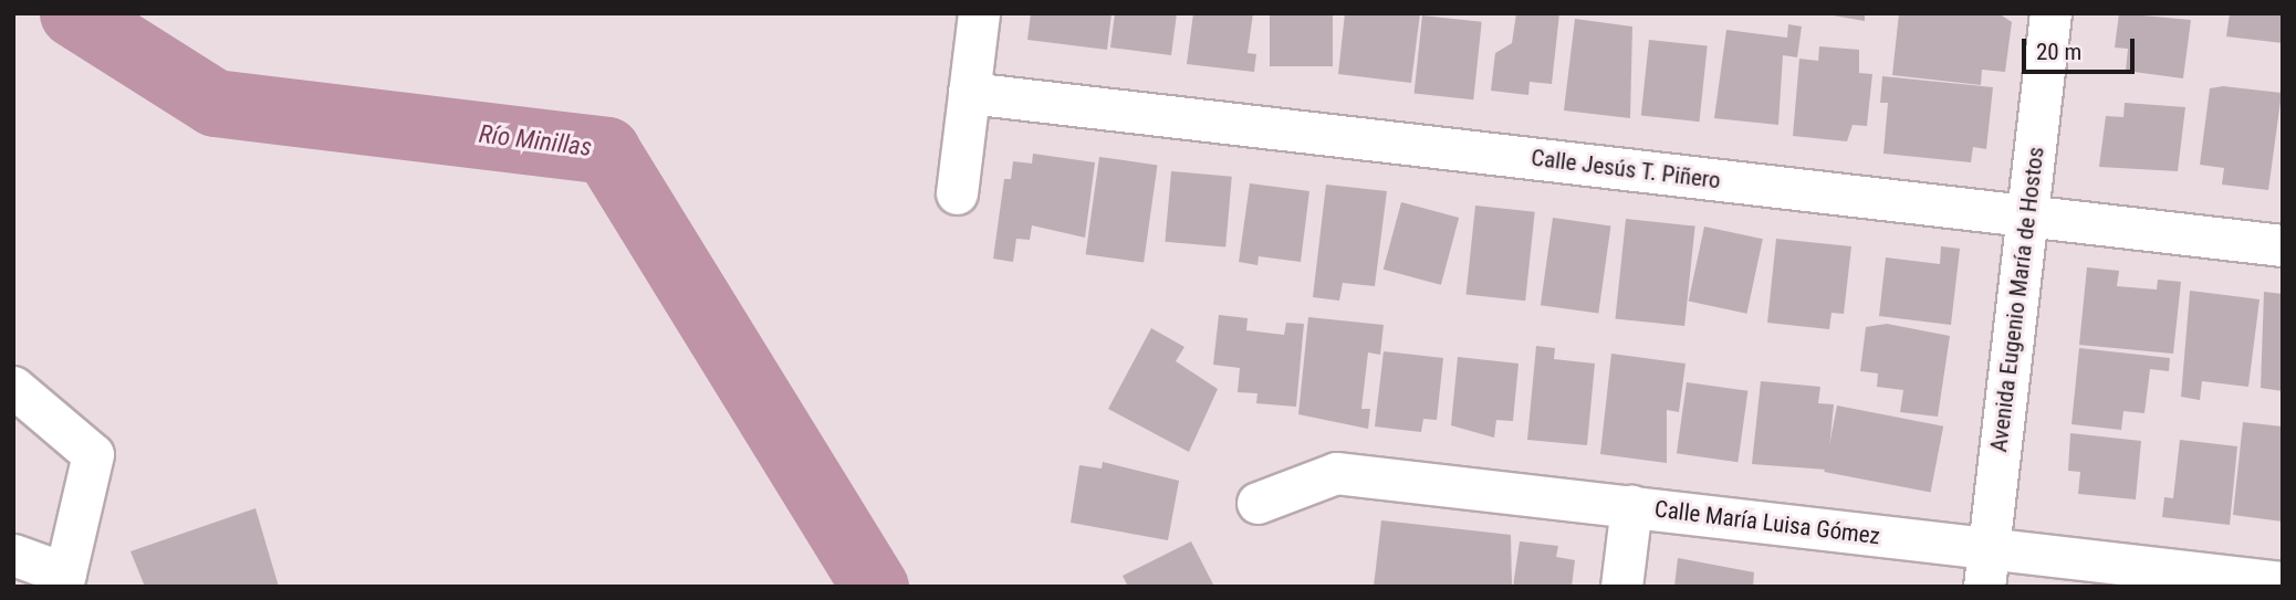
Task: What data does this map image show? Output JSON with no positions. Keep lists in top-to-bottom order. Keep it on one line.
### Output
{"streets":{"street":["Calle Jesús T. Piñero","Avenida Eugenio María de Hostos","Calle María Luisa Gómez"]},"crossings":[["Calle Jesús T. Piñero","Avenida Eugenio María de Hostos"],["Avenida Eugenio María de Hostos","Calle María Luisa Gómez"]],"water":["Río Minillas"],"scale_bar":"20 m"}
